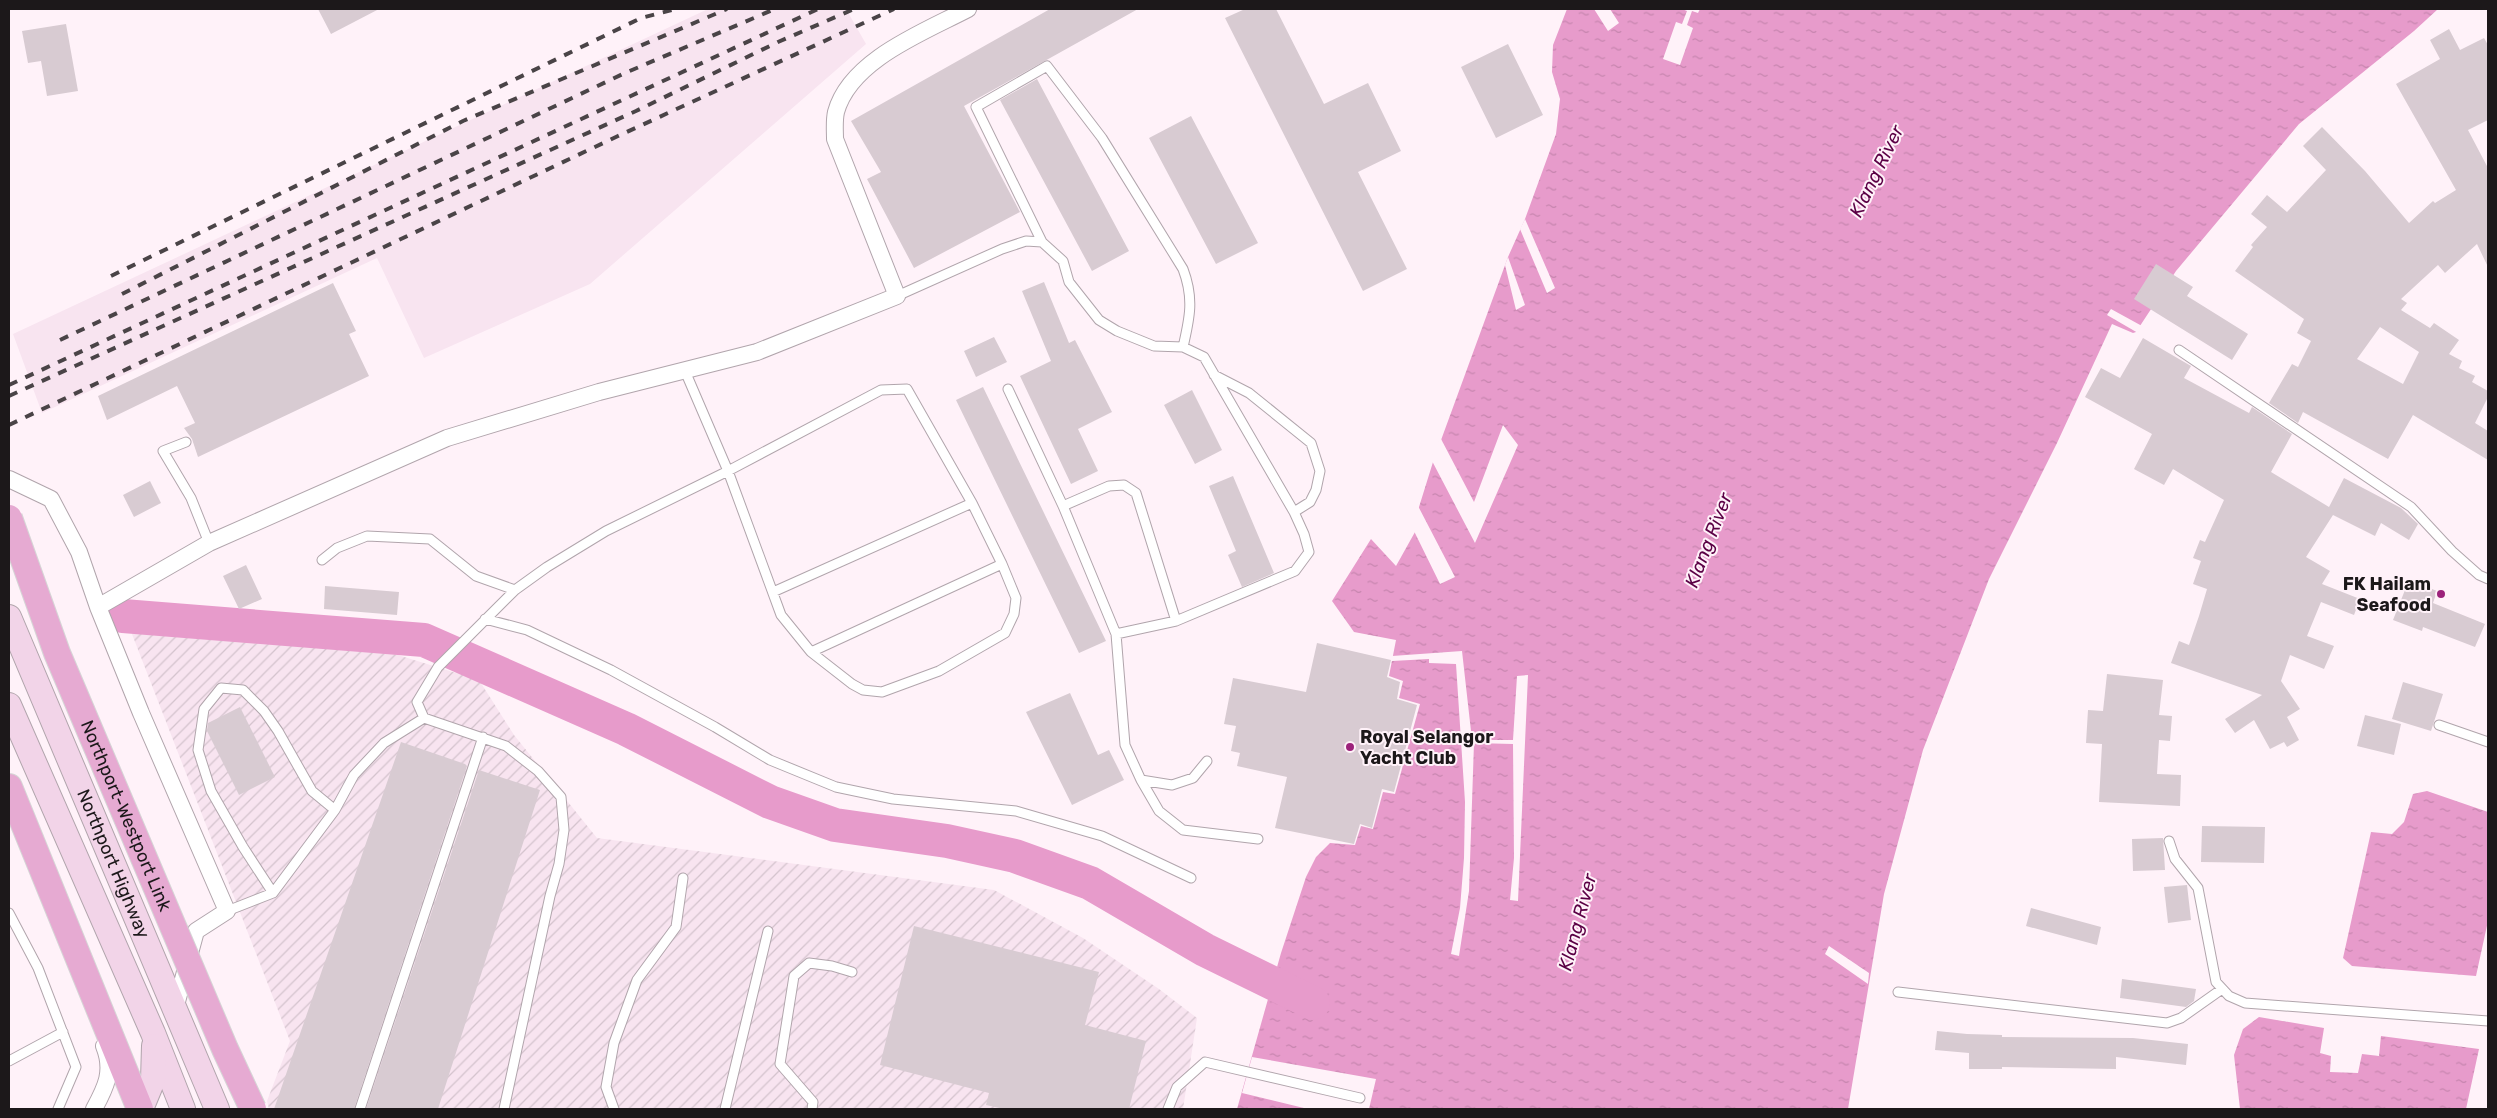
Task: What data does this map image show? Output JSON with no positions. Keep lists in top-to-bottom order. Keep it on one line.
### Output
{"streets":{"main road":["Northport-Westport Link","Northport Highway"]},"water":["Klang River"],"places":["FK Hailam Seafood","Royal Selangor Yacht Club"]}
